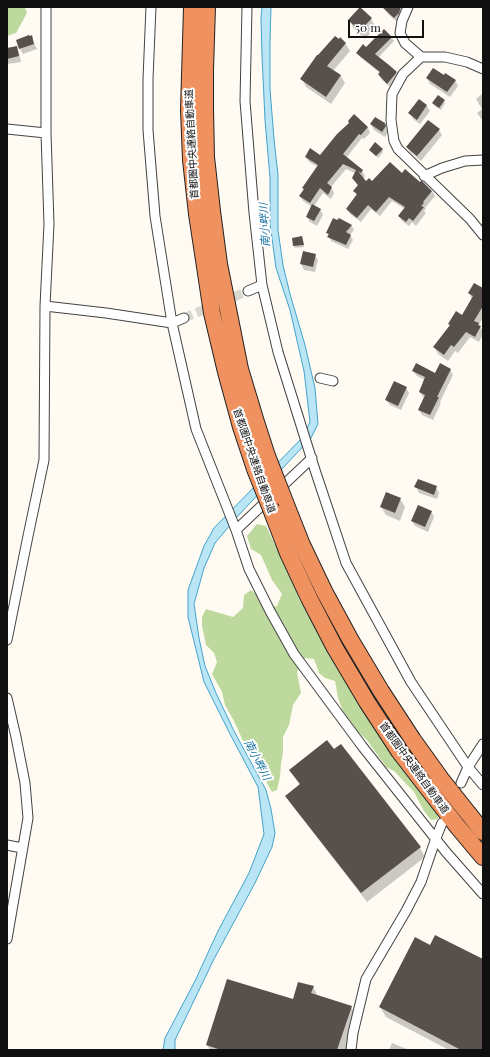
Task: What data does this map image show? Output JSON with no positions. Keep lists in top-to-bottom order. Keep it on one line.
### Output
{"streets":{"highway":["首都圏中央連絡自動車道"]},"water":["南小畔川"],"scale_bar":"50 m"}
